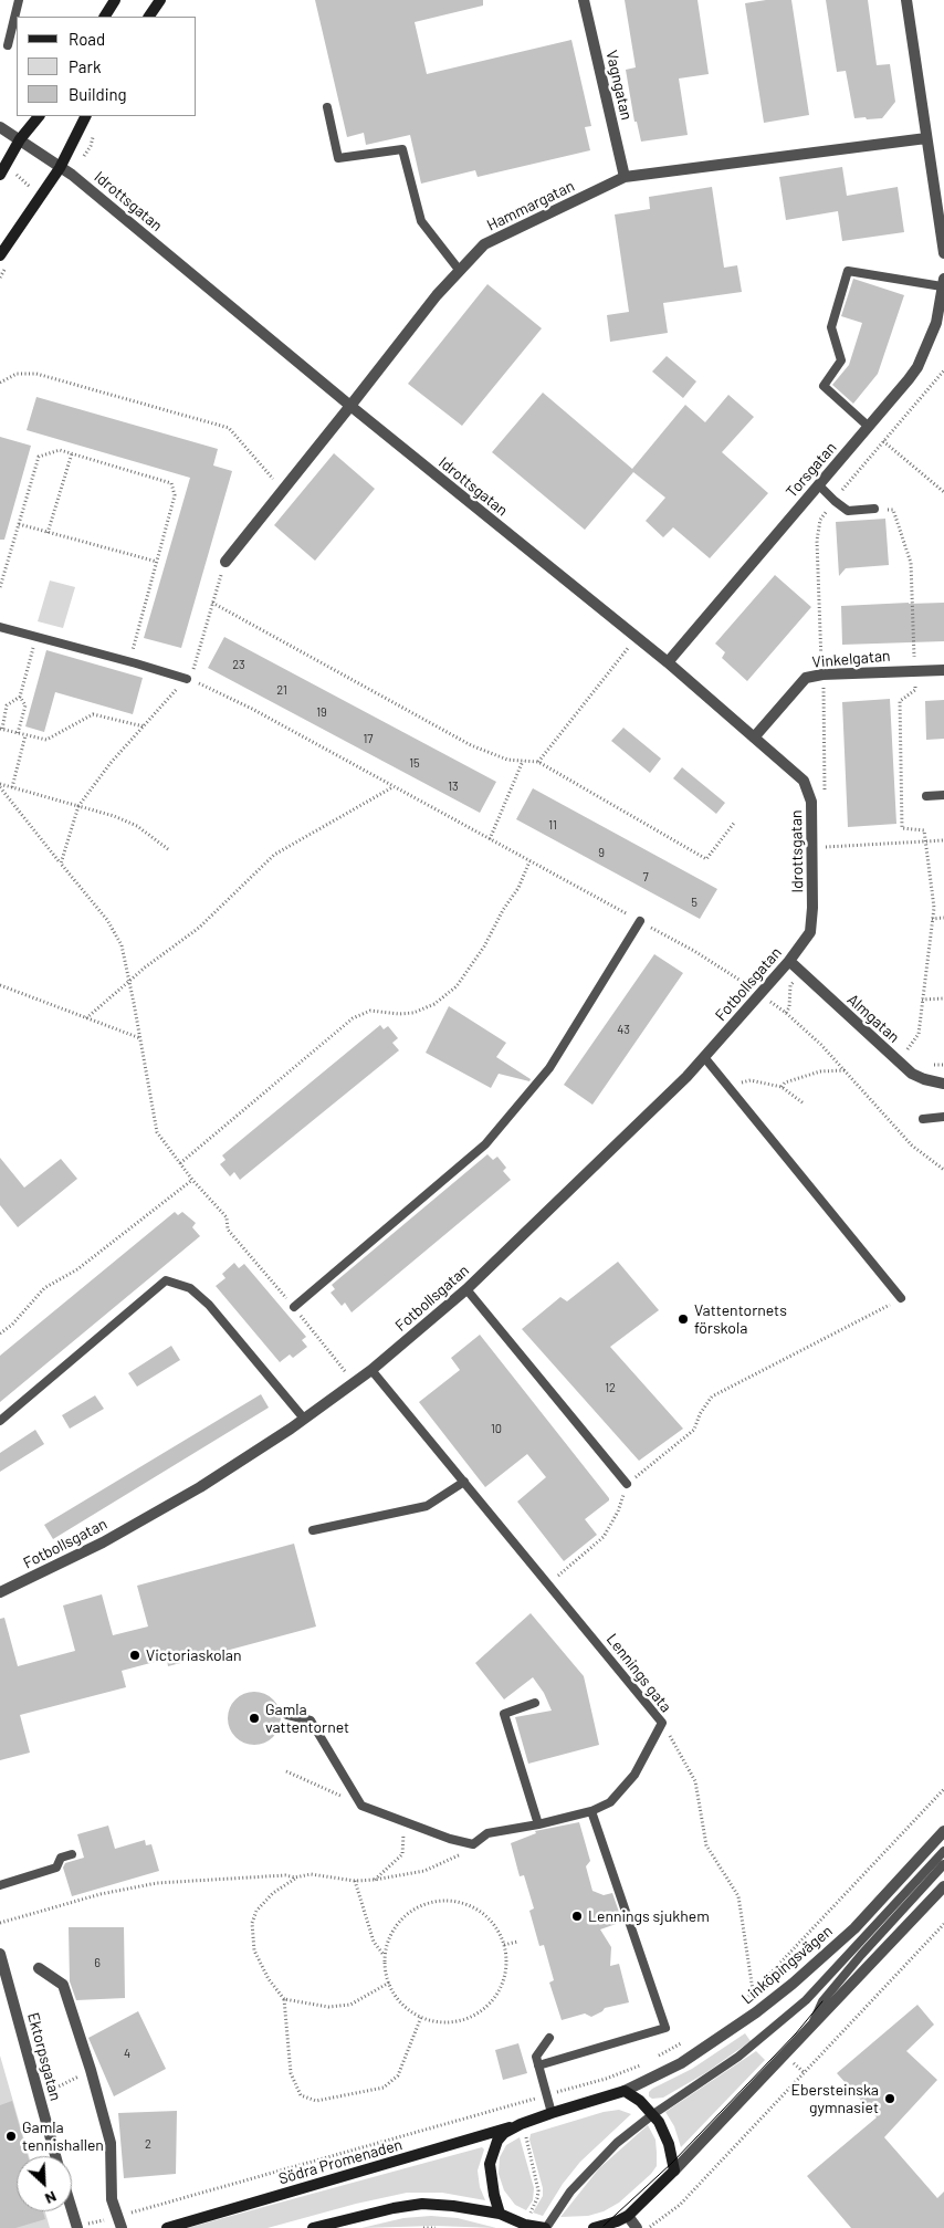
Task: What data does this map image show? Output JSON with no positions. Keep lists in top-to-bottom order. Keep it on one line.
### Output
{"streets":{"main road":["Södra Promenaden"],"street":["Vagngatan","Idrottsgatan","Hammargatan","Torsgatan","Vinkelgatan","Fotbollsgatan","Almgatan","Linköpingsvägen","Ektorpsgatan"],"lane":["Lennings gata"]},"crossings":[["Vagngatan","Hammargatan"],["Idrottsgatan","Hammargatan"],["Idrottsgatan","Torsgatan"],["Idrottsgatan","Vinkelgatan"],["Idrottsgatan","Fotbollsgatan"],["Fotbollsgatan","Almgatan"],["Fotbollsgatan","Lennings gata"]],"places":["Vattentornets förskola","Victoriaskolan","Gamla vattentornet","Lennings sjukhem","Ebersteinska gymnasiet","Gamla tennishallen"],"house_numbers":["23","21","19","17","15","13","11","9","7","5","43","12","10","6","4","2"],"legend":["Road","Park","Building"],"north":"bottom right"}
